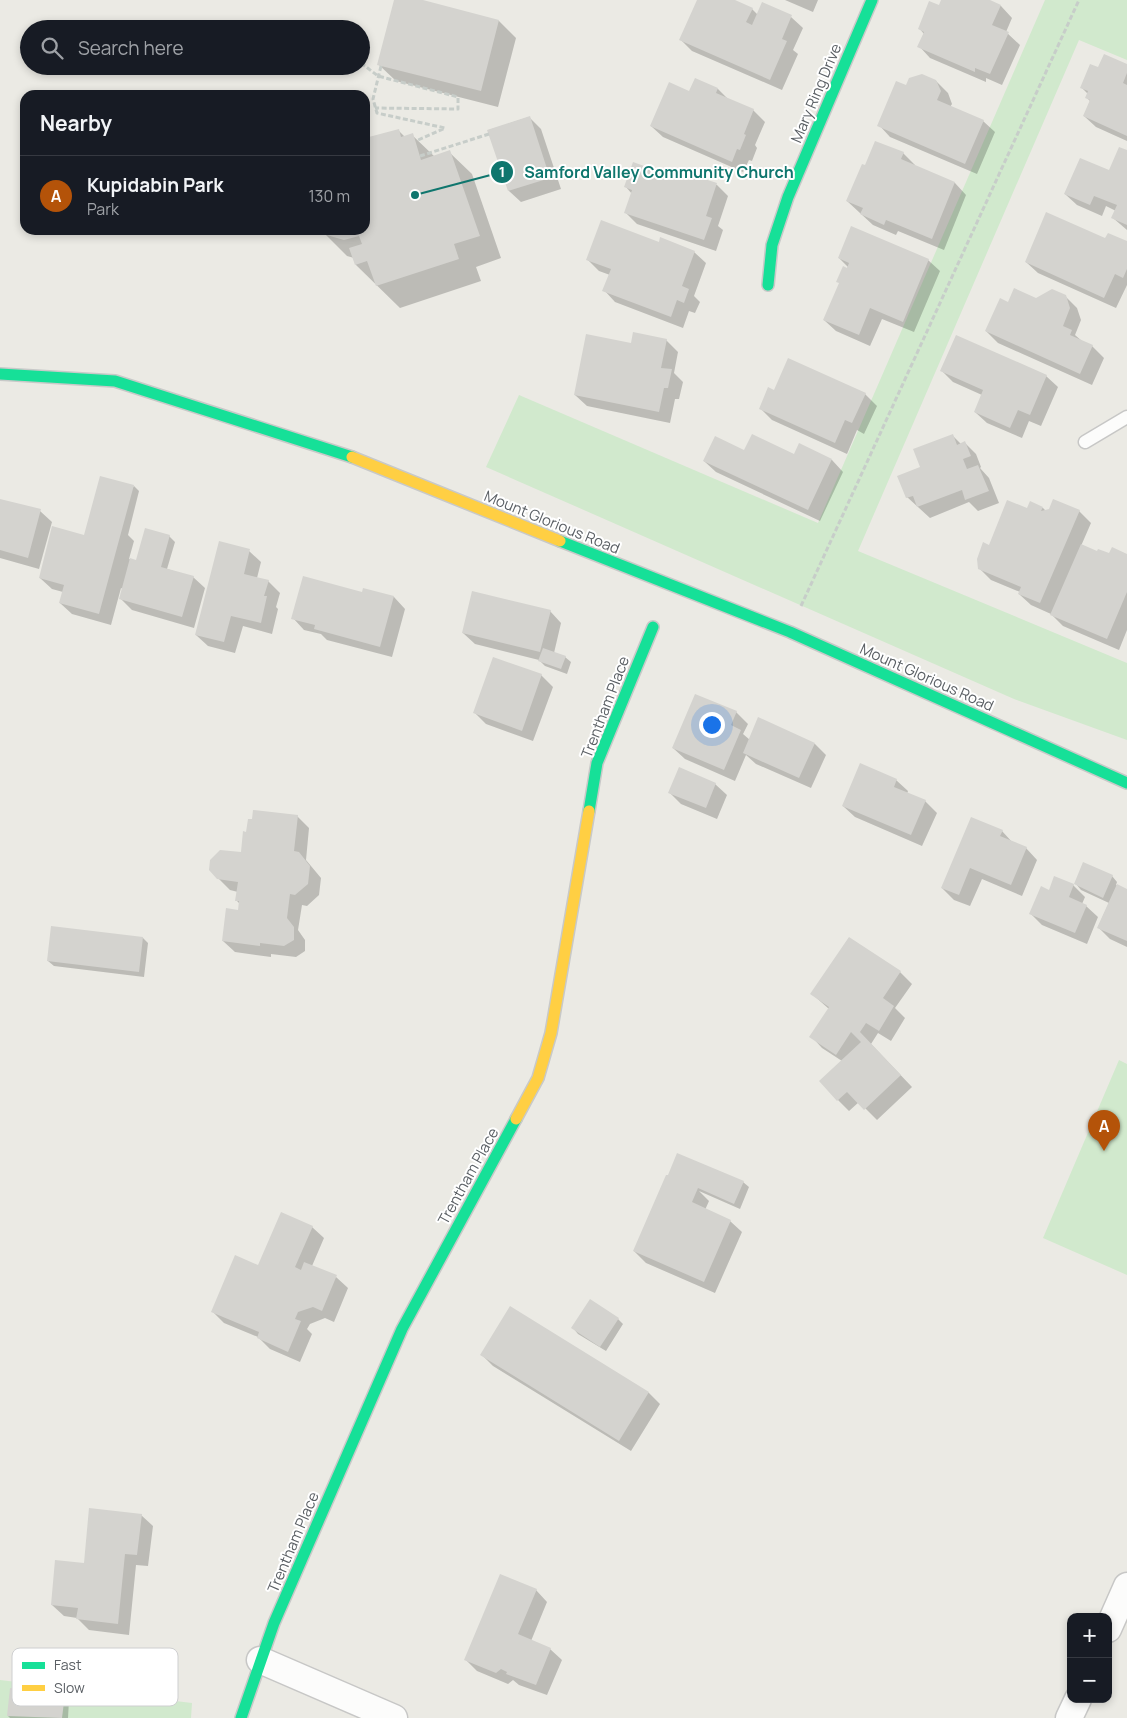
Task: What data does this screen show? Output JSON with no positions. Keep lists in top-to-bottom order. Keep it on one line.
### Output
{"streets":{"street":["Mary Ring Drive","Mount Glorious Road","Trentham Place"]},"places":["Samford Valley Community Church"],"legend":["Fast","Slow"],"page":{"search":"Search here","heading":"Nearby","list":[{"mark":"A","name":"Kupidabin Park","note":"Park","value":"130 m"}],"pins":"A","map_buttons":["+","−"]}}
